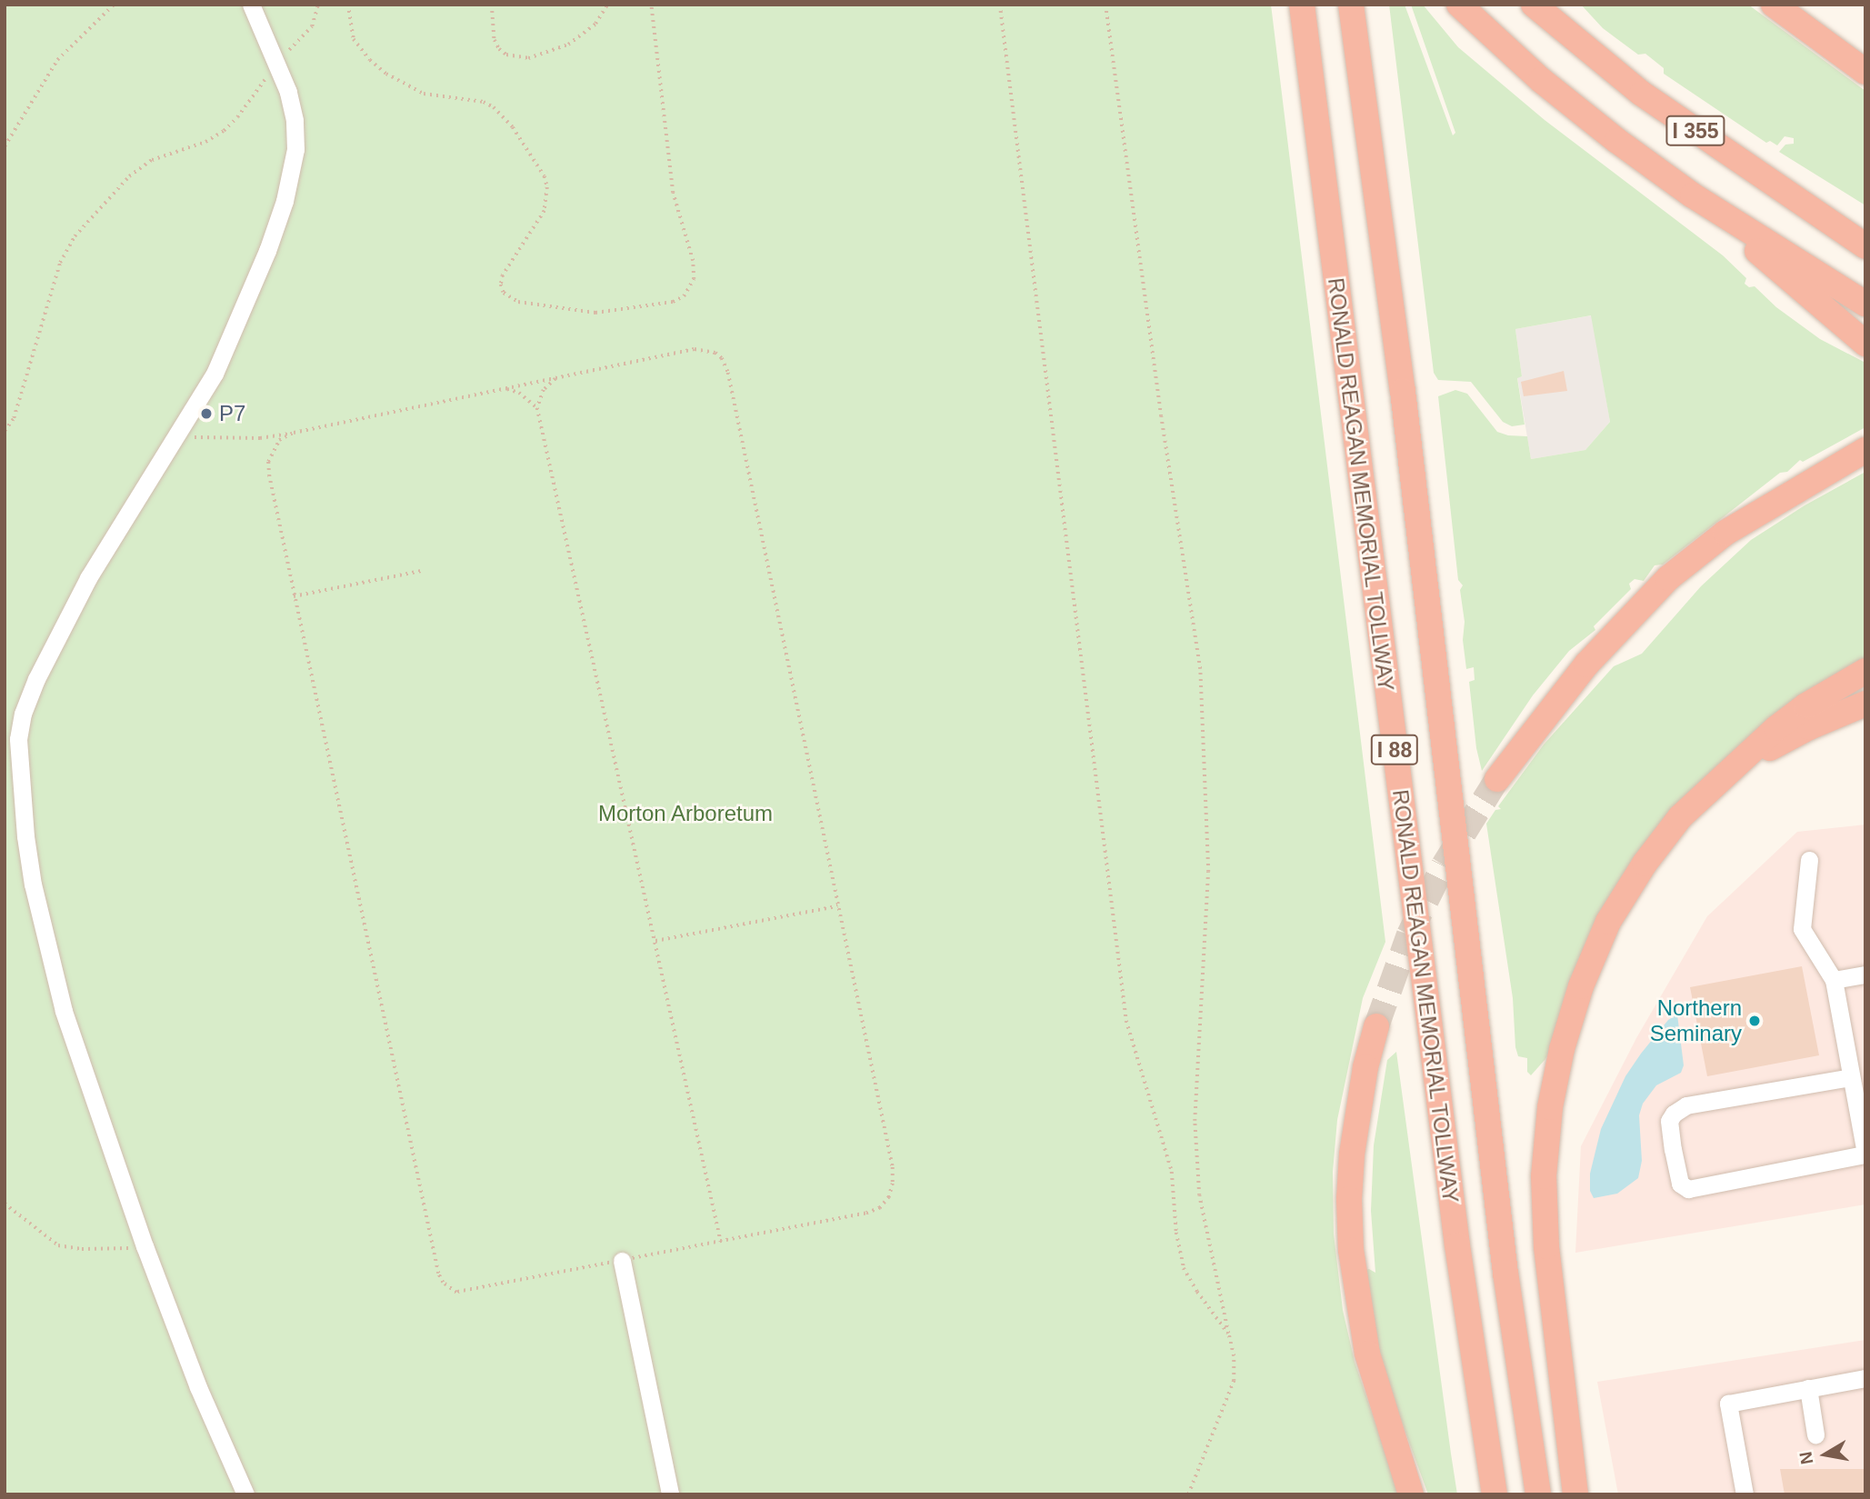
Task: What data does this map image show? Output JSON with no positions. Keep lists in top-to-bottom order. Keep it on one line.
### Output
{"streets":{"highway":["I 355","RONALD REAGAN MEMORIAL TOLLWAY","I 88"]},"parks":["Morton Arboretum"],"places":["P7","Northern Seminary"],"north":"left"}
